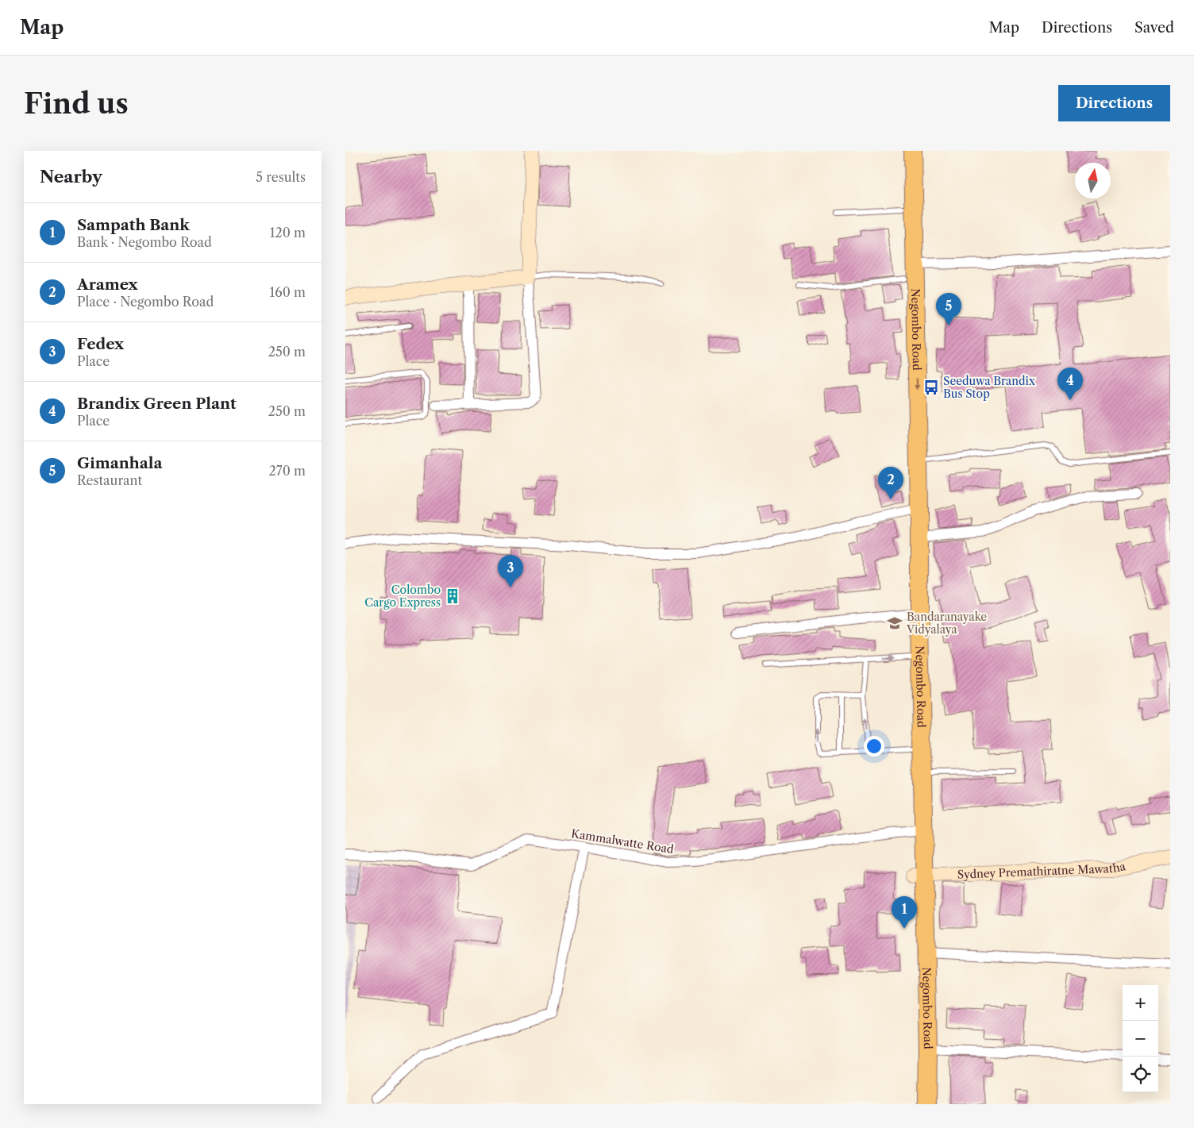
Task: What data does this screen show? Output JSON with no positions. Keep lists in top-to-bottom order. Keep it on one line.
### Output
{"streets":{"highway":["Negombo Road"],"main road":["Sydney Premathiratne Mawatha"],"street":["Kammalwatte Road"]},"crossings":[["Negombo Road","Kammalwatte Road"],["Negombo Road","Sydney Premathiratne Mawatha"]],"places":{"bus stop":["Seeduwa Brandix Bus Stop"],"building":["Colombo Cargo Express"],"school or university":["Bandaranayake Vidyalaya"]},"north":"top","page":{"header":"Map","nav":["Map","Directions","Saved"],"buttons":"Directions","title":"Find us","heading":["Nearby","5 results"],"list":[{"mark":"1","name":"Sampath Bank","note":"Bank · Negombo Road","value":"120 m"},{"mark":"2","name":"Aramex","note":"Place · Negombo Road","value":"160 m"},{"mark":"3","name":"Fedex","note":"Place","value":"250 m"},{"mark":"4","name":"Brandix Green Plant","note":"Place","value":"250 m"},{"mark":"5","name":"Gimanhala","note":"Restaurant","value":"270 m"}],"pins":["5","4","2","3","1"],"map_buttons":["+","−"]}}
